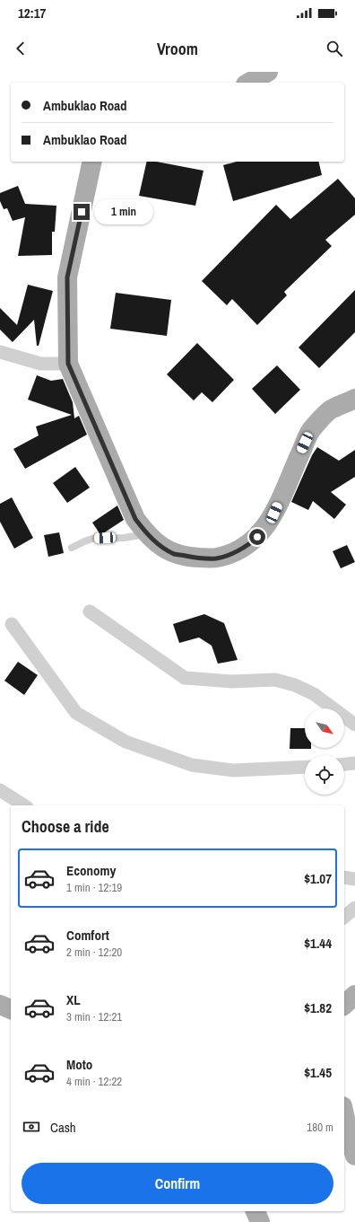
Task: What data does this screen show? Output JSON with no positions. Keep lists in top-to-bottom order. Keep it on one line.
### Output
{"north":"bottom right","page":{"status":"12:17","header":"Vroom","banner":["Ambuklao Road","Ambuklao Road"],"bubble":"1 min","heading":"Choose a ride","list":[{"name":"Economy","note":"1 min · 12:19","value":"$1.07"},{"name":"Comfort","note":"2 min · 12:20","value":"$1.44"},{"name":"XL","note":"3 min · 12:21","value":"$1.82"},{"name":"Moto","note":"4 min · 12:22","value":"$1.45"}],"pay":["Cash","180 m"],"buttons":"Confirm"}}
